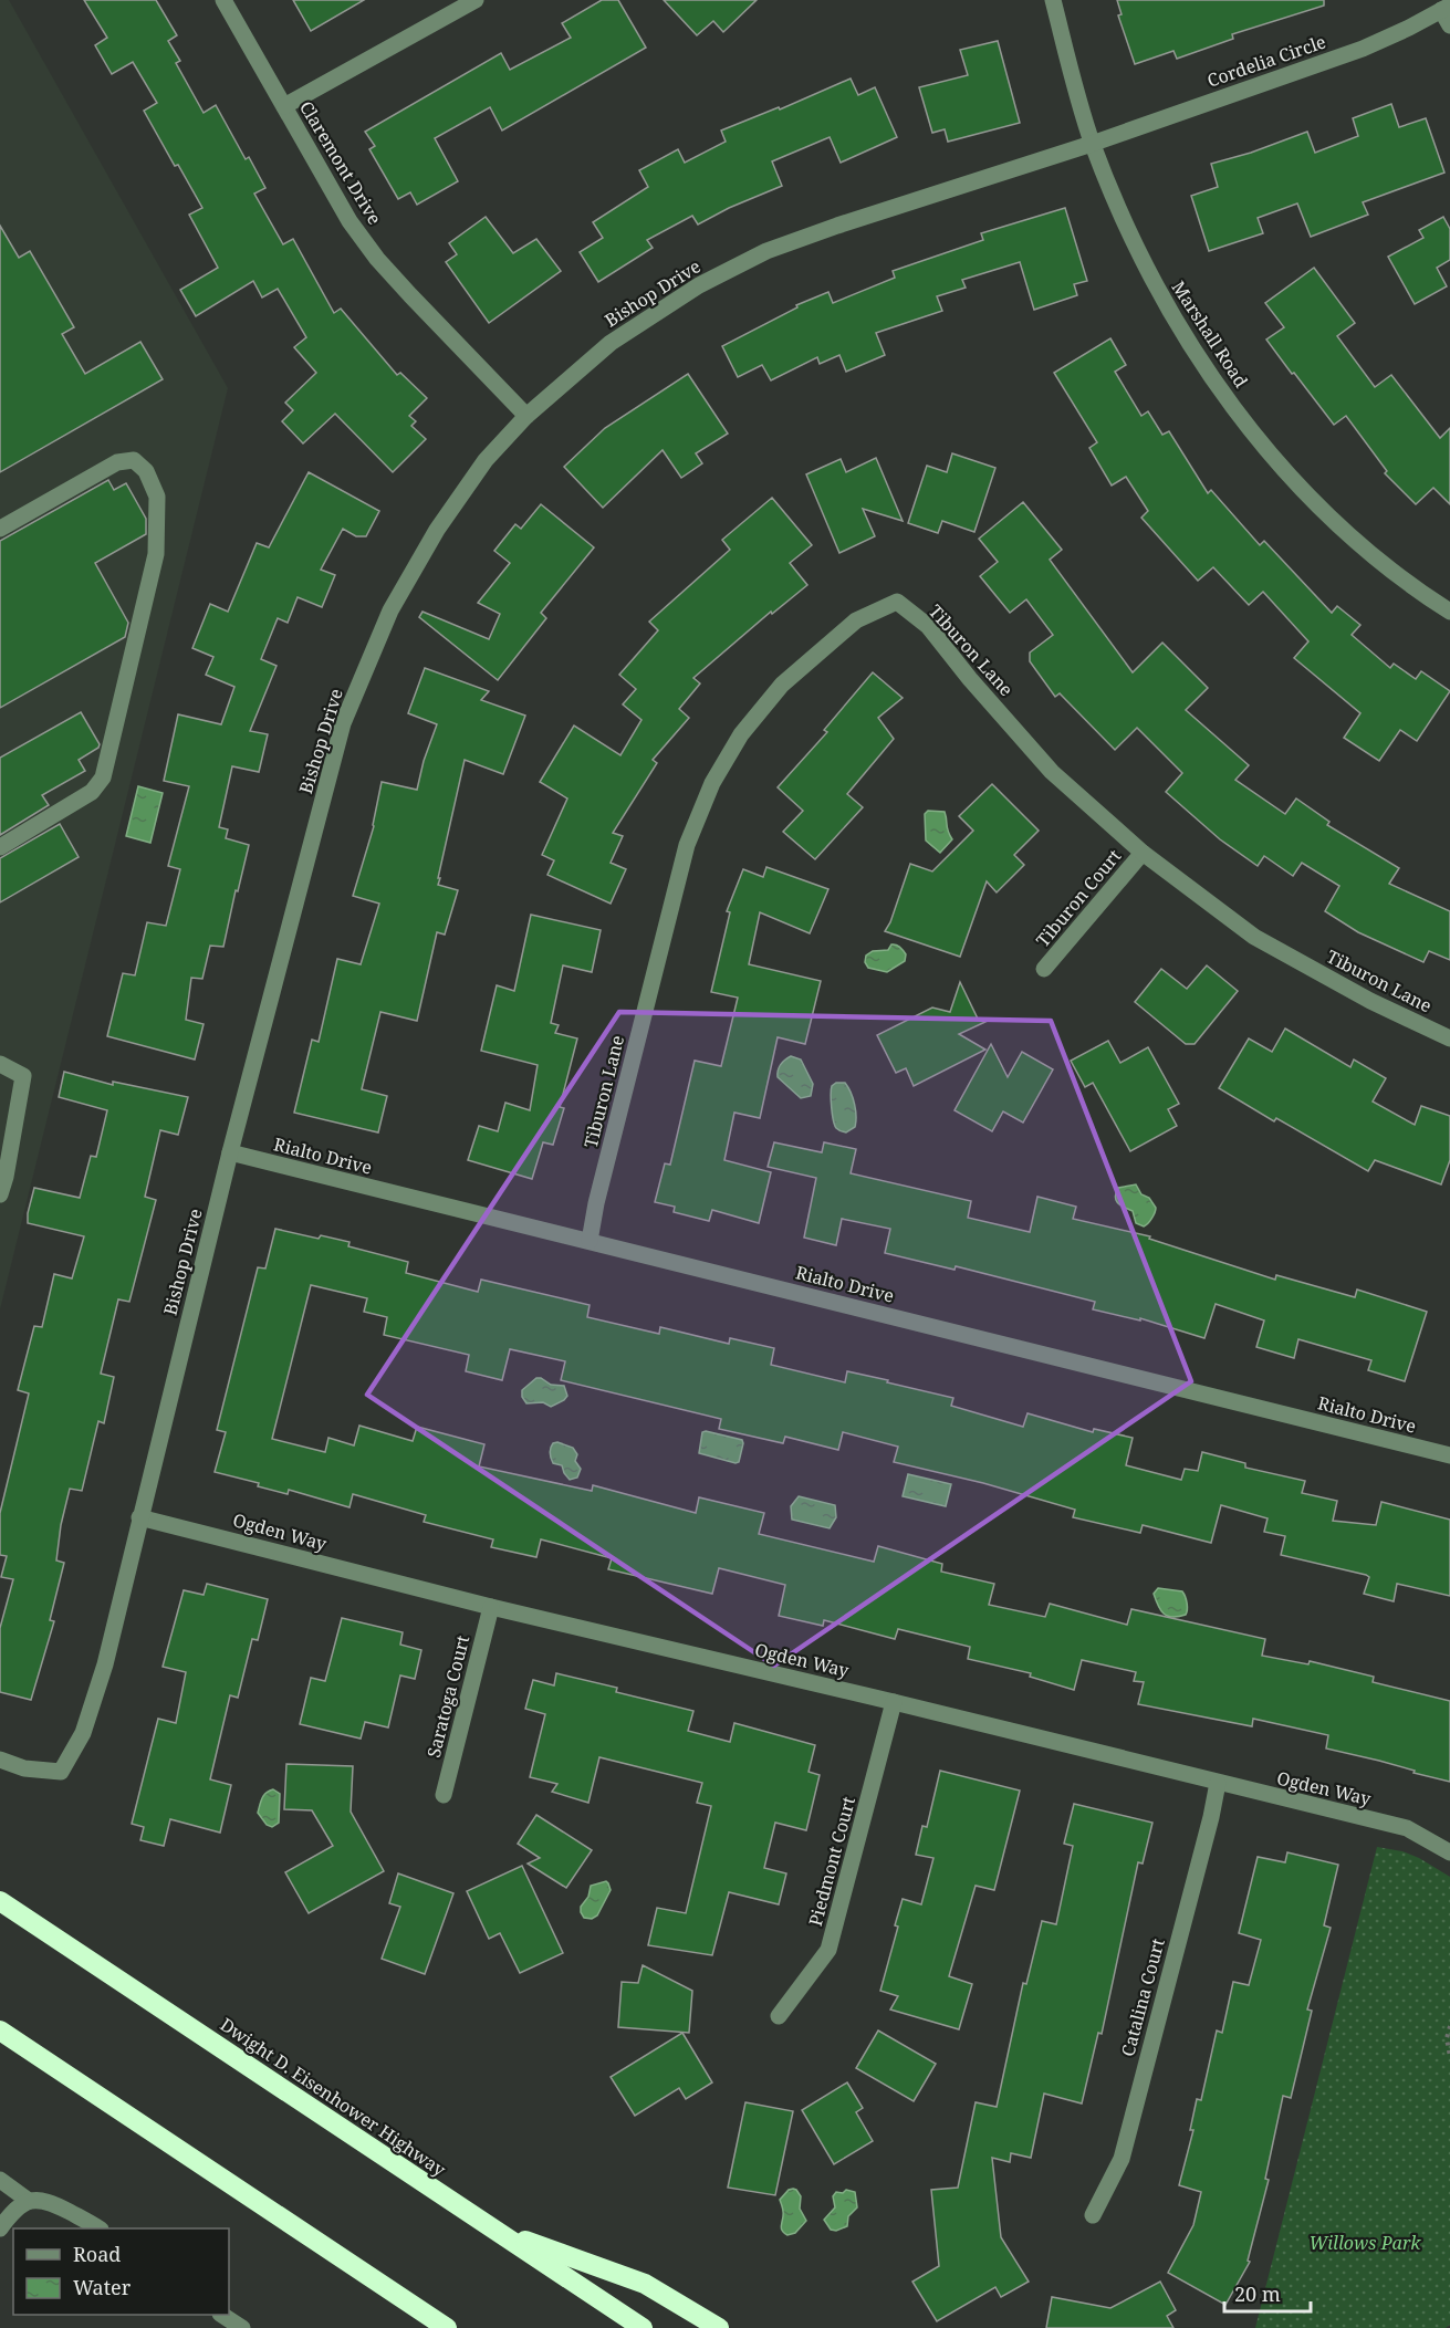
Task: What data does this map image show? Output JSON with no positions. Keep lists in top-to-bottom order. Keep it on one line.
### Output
{"streets":{"highway":["Dwight D. Eisenhower Highway"],"street":["Cordelia Circle","Claremont Drive","Bishop Drive","Marshall Road","Tiburon Lane","Tiburon Court","Rialto Drive","Ogden Way","Saratoga Court","Piedmont Court","Catalina Court"]},"crossings":[["Cordelia Circle","Bishop Drive"],["Cordelia Circle","Marshall Road"],["Claremont Drive","Bishop Drive"],["Bishop Drive","Marshall Road"],["Bishop Drive","Rialto Drive"],["Bishop Drive","Ogden Way"],["Tiburon Lane","Tiburon Court"],["Tiburon Lane","Rialto Drive"],["Ogden Way","Saratoga Court"],["Ogden Way","Piedmont Court"],["Ogden Way","Catalina Court"]],"parks":["Willows Park"],"legend":["Road","Water"],"scale_bar":"20 m"}
